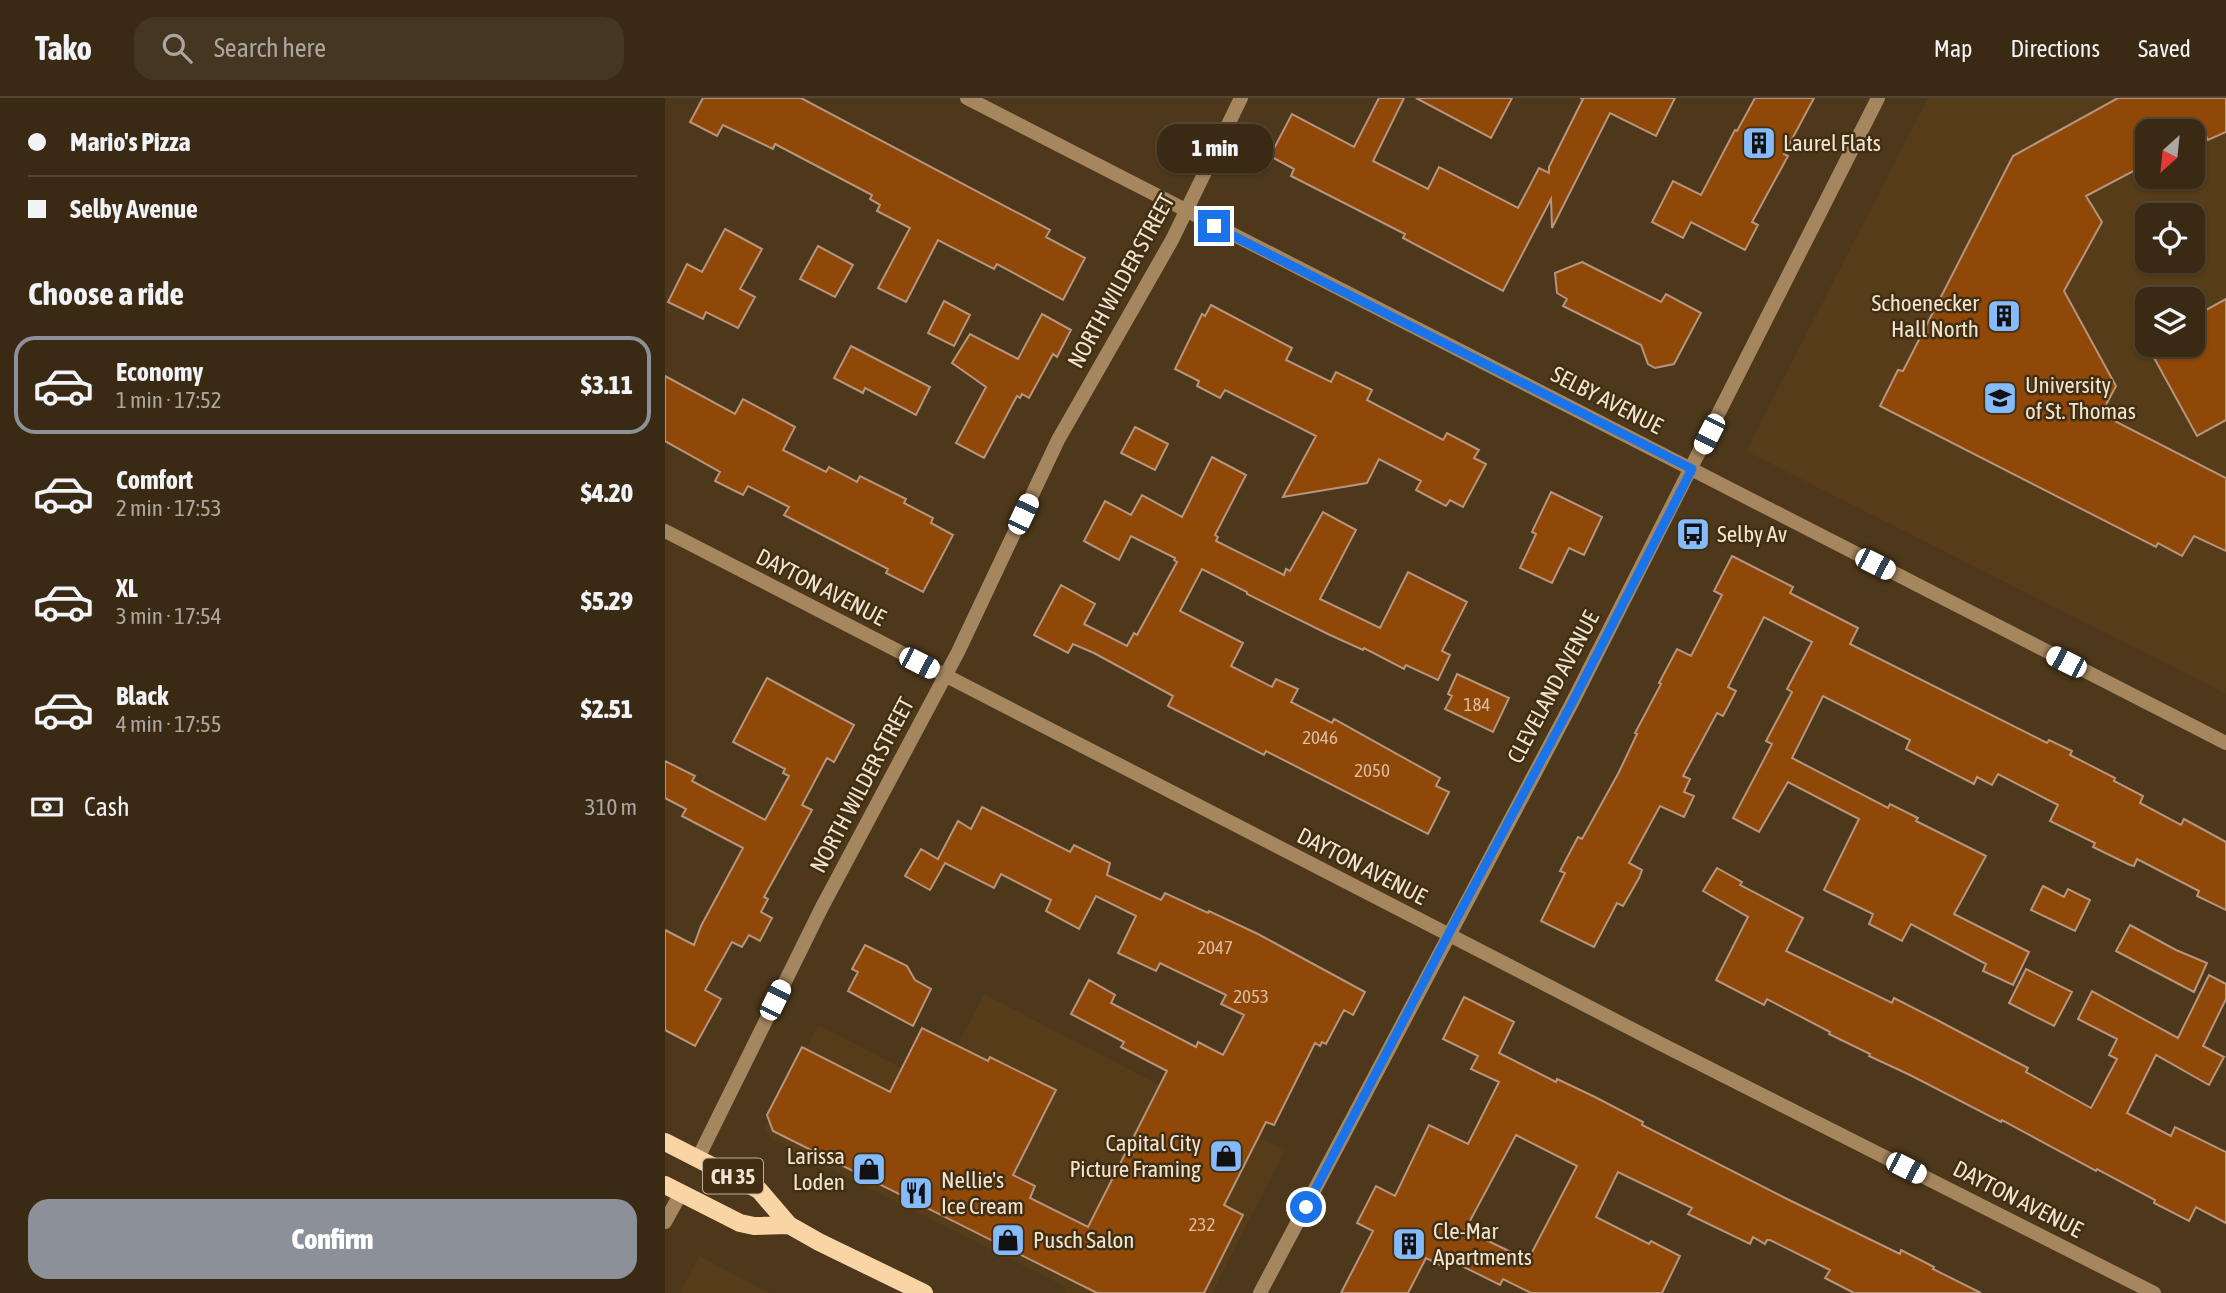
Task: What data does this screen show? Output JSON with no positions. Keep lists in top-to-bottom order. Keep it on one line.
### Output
{"streets":{"main road":["CH 35"],"street":["NORTH WILDER STREET","SELBY AVENUE","DAYTON AVENUE","CLEVELAND AVENUE"]},"crossings":[["NORTH WILDER STREET","SELBY AVENUE"],["NORTH WILDER STREET","DAYTON AVENUE"],["NORTH WILDER STREET","CH 35"],["SELBY AVENUE","CLEVELAND AVENUE"],["DAYTON AVENUE","CLEVELAND AVENUE"]],"places":{"building":["Laurel Flats","Schoenecker Hall North","Cle-Mar Apartments"],"school or university":["University of St. Thomas"],"bus stop":["Selby Av"],"shop":["Capital City Picture Framing","Larissa Loden","Pusch Salon"],"restaurant":["Nellie's Ice Cream"]},"house_numbers":["184","2046","2050","2047","2053","232"],"north":"bottom left","page":{"header":"Tako","search":"Search here","nav":["Map","Directions","Saved"],"banner":["Mario's Pizza","Selby Avenue"],"bubble":"1 min","heading":"Choose a ride","list":[{"name":"Economy","note":"1 min · 17:52","value":"$3.11"},{"name":"Comfort","note":"2 min · 17:53","value":"$4.20"},{"name":"XL","note":"3 min · 17:54","value":"$5.29"},{"name":"Black","note":"4 min · 17:55","value":"$2.51"}],"pay":["Cash","310 m"],"buttons":"Confirm"}}
